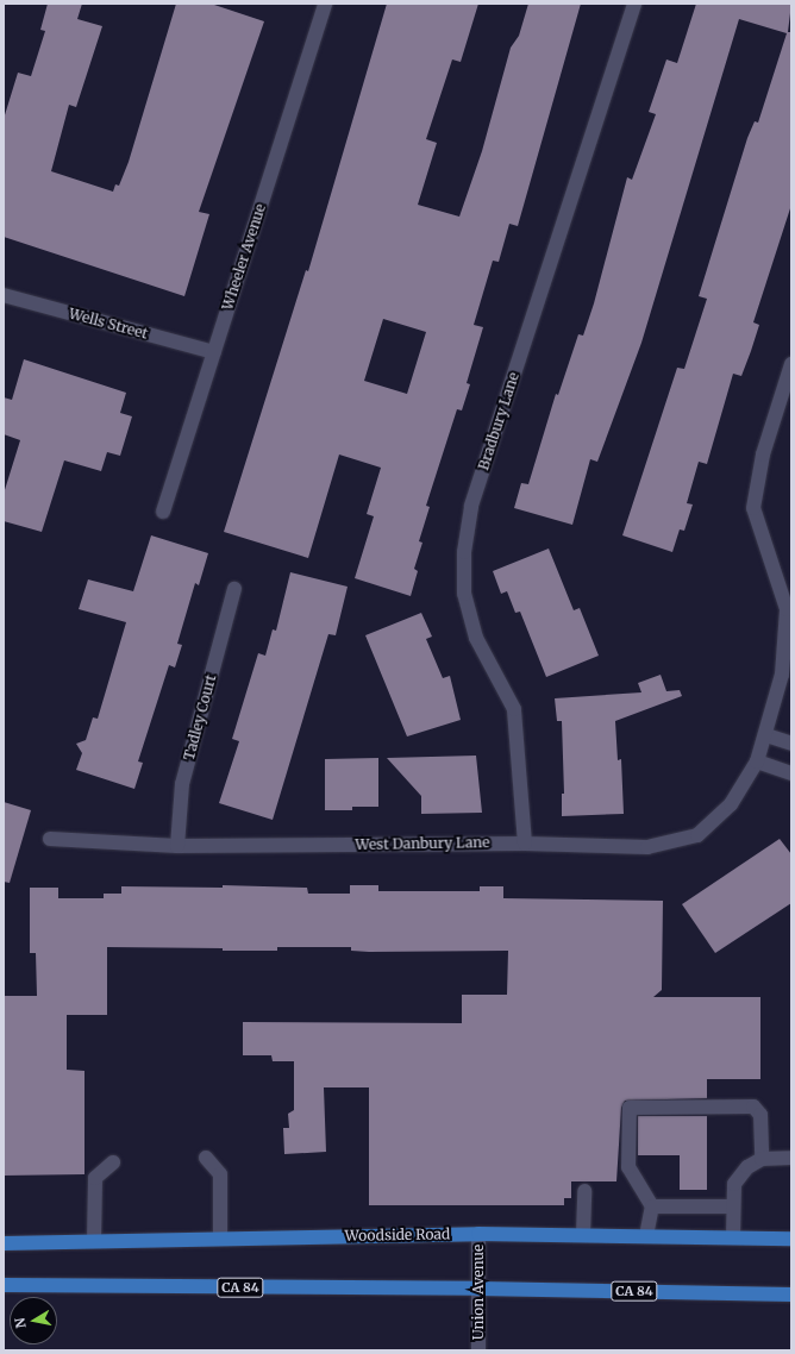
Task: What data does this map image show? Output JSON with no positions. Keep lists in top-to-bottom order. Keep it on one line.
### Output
{"streets":{"main road":["Woodside Road","CA 84"],"street":["Wheeler Avenue","Wells Street","Bradbury Lane","Tadley Court","West Danbury Lane","Union Avenue"]},"crossings":[["Wheeler Avenue","Wells Street"],["Bradbury Lane","West Danbury Lane"],["Tadley Court","West Danbury Lane"],["Woodside Road","Union Avenue"],["CA 84","Union Avenue"]],"north":"left"}
